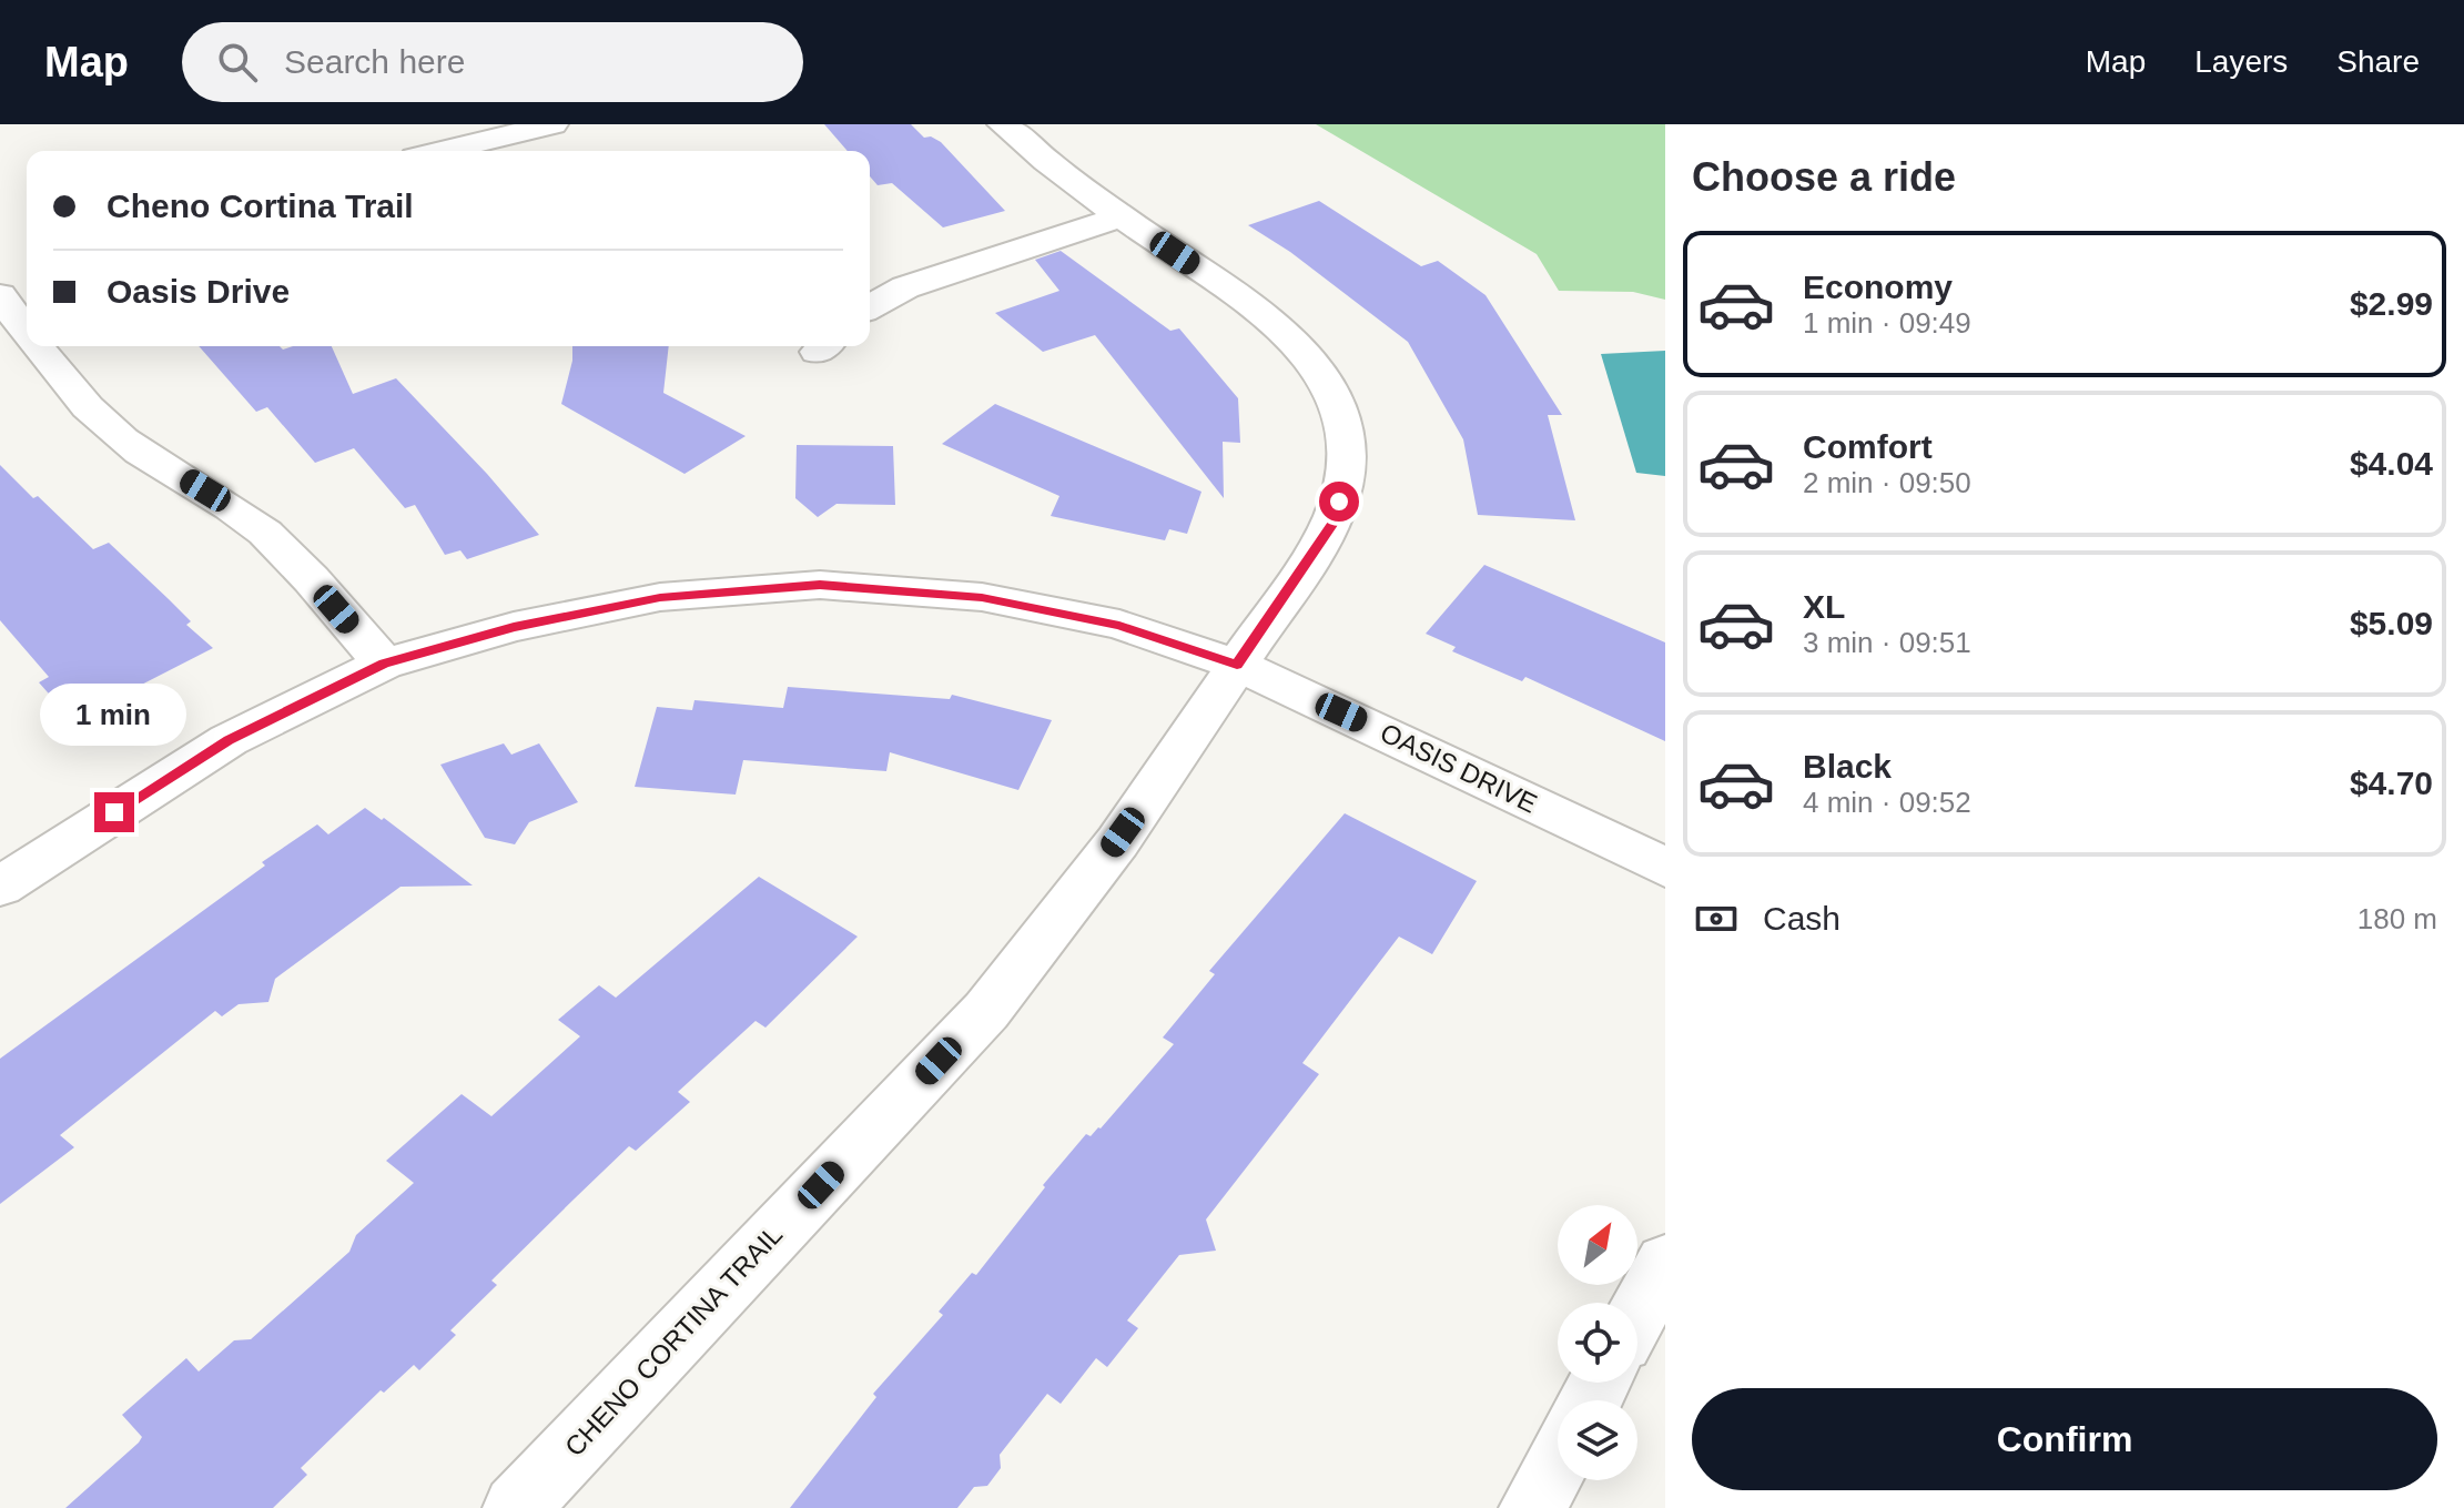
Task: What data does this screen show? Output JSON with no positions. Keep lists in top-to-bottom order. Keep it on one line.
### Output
{"streets":{"street":["OASIS DRIVE","CHENO CORTINA TRAIL"]},"crossings":[["OASIS DRIVE","CHENO CORTINA TRAIL"]],"north":"top right","page":{"header":"Map","search":"Search here","nav":["Map","Layers","Share"],"heading":"Choose a ride","banner":["Cheno Cortina Trail","Oasis Drive"],"list":[{"name":"Economy","note":"1 min · 09:49","value":"$2.99"},{"name":"Comfort","note":"2 min · 09:50","value":"$4.04"},{"name":"XL","note":"3 min · 09:51","value":"$5.09"},{"name":"Black","note":"4 min · 09:52","value":"$4.70"}],"bubble":"1 min","pay":["Cash","180 m"],"buttons":"Confirm"}}
